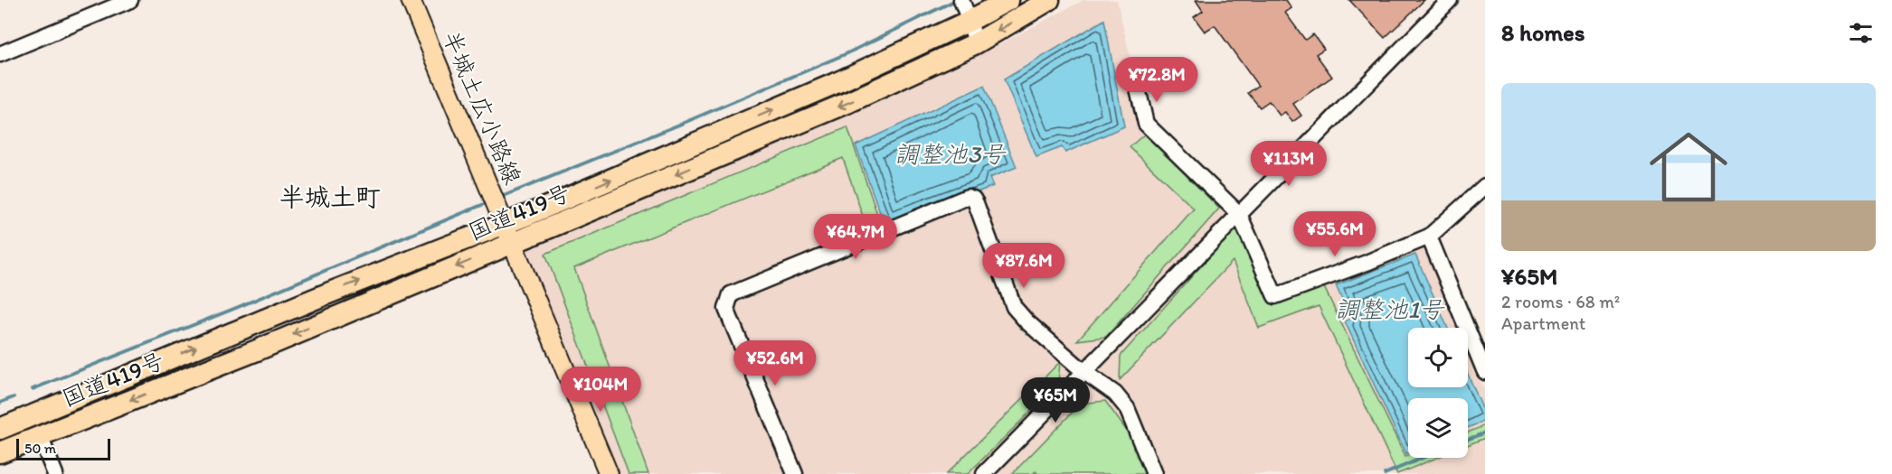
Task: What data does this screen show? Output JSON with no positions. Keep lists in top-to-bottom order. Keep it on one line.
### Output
{"streets":{"highway":["国道419号"],"main road":["半城土広小路線"]},"crossings":[["半城土広小路線","国道419号"]],"districts":["半城土町"],"water":["調整池3号","調整池1号"],"scale_bar":"50 m","page":{"heading":"8 homes","price":["¥72.8M","¥113M","¥55.6M","¥64.7M","¥87.6M","¥52.6M","¥104M","¥65M"],"list":[{"name":"¥65M","note":"2 rooms · 68 m² · Apartment"}],"scale":"50 m"}}
